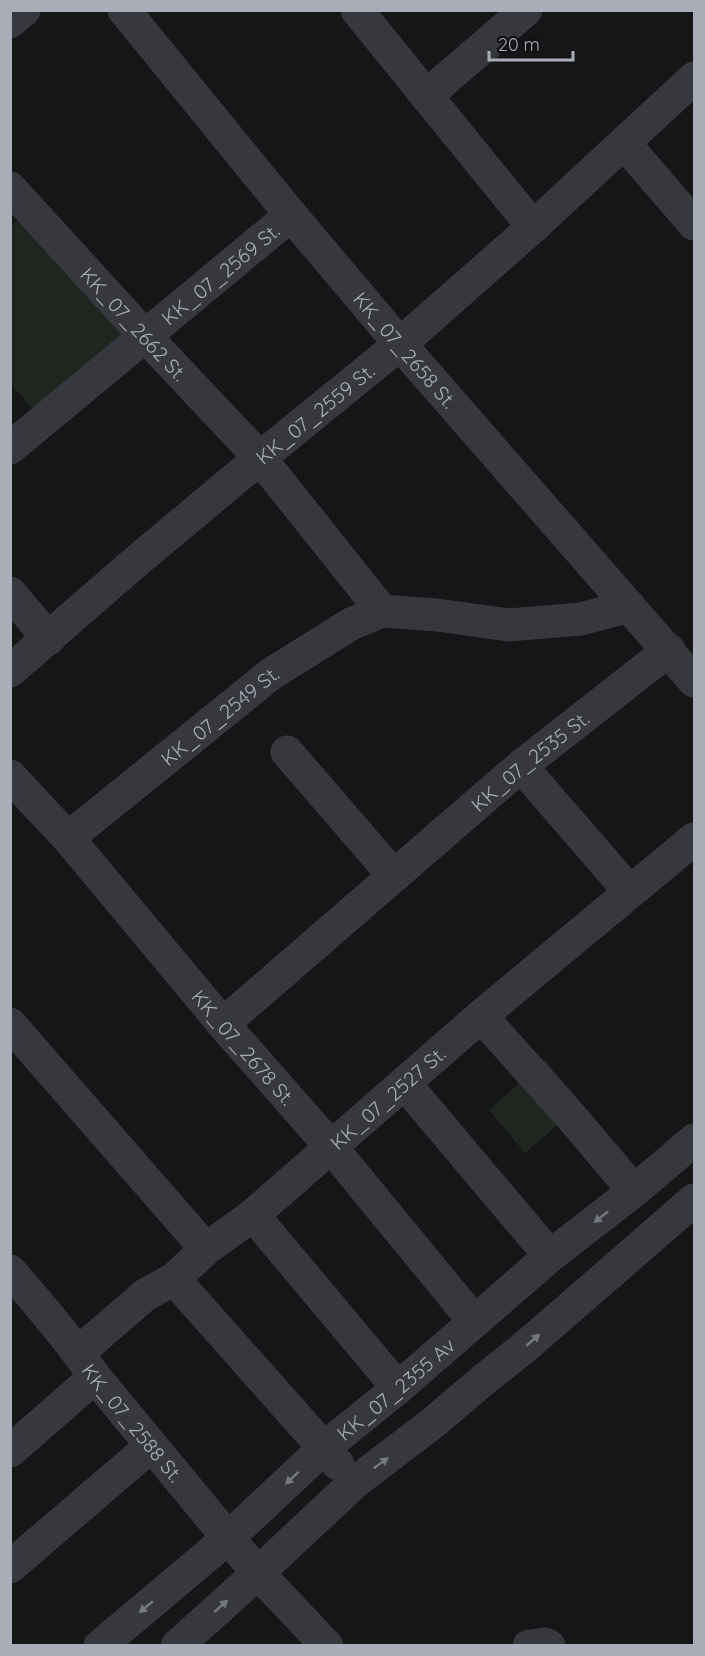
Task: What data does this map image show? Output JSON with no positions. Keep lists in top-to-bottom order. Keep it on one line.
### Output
{"streets":{"street":["KK_07_2569 St.","KK_07_2662 St.","KK_07_2658 St.","KK_07_2559 St.","KK_07_2549 St.","KK_07_2535 St.","KK_07_2678 St.","KK_07_2527 St.","KK_07_2355 Av","KK_07_2588 St."]},"crossings":[["KK_07_2569 St.","KK_07_2662 St."],["KK_07_2569 St.","KK_07_2658 St."],["KK_07_2662 St.","KK_07_2559 St."],["KK_07_2662 St.","KK_07_2549 St."],["KK_07_2658 St.","KK_07_2559 St."],["KK_07_2658 St.","KK_07_2535 St."],["KK_07_2549 St.","KK_07_2678 St."],["KK_07_2535 St.","KK_07_2678 St."],["KK_07_2678 St.","KK_07_2527 St."],["KK_07_2678 St.","KK_07_2355 Av"],["KK_07_2527 St.","KK_07_2588 St."],["KK_07_2355 Av","KK_07_2588 St."]],"scale_bar":"20 m"}
